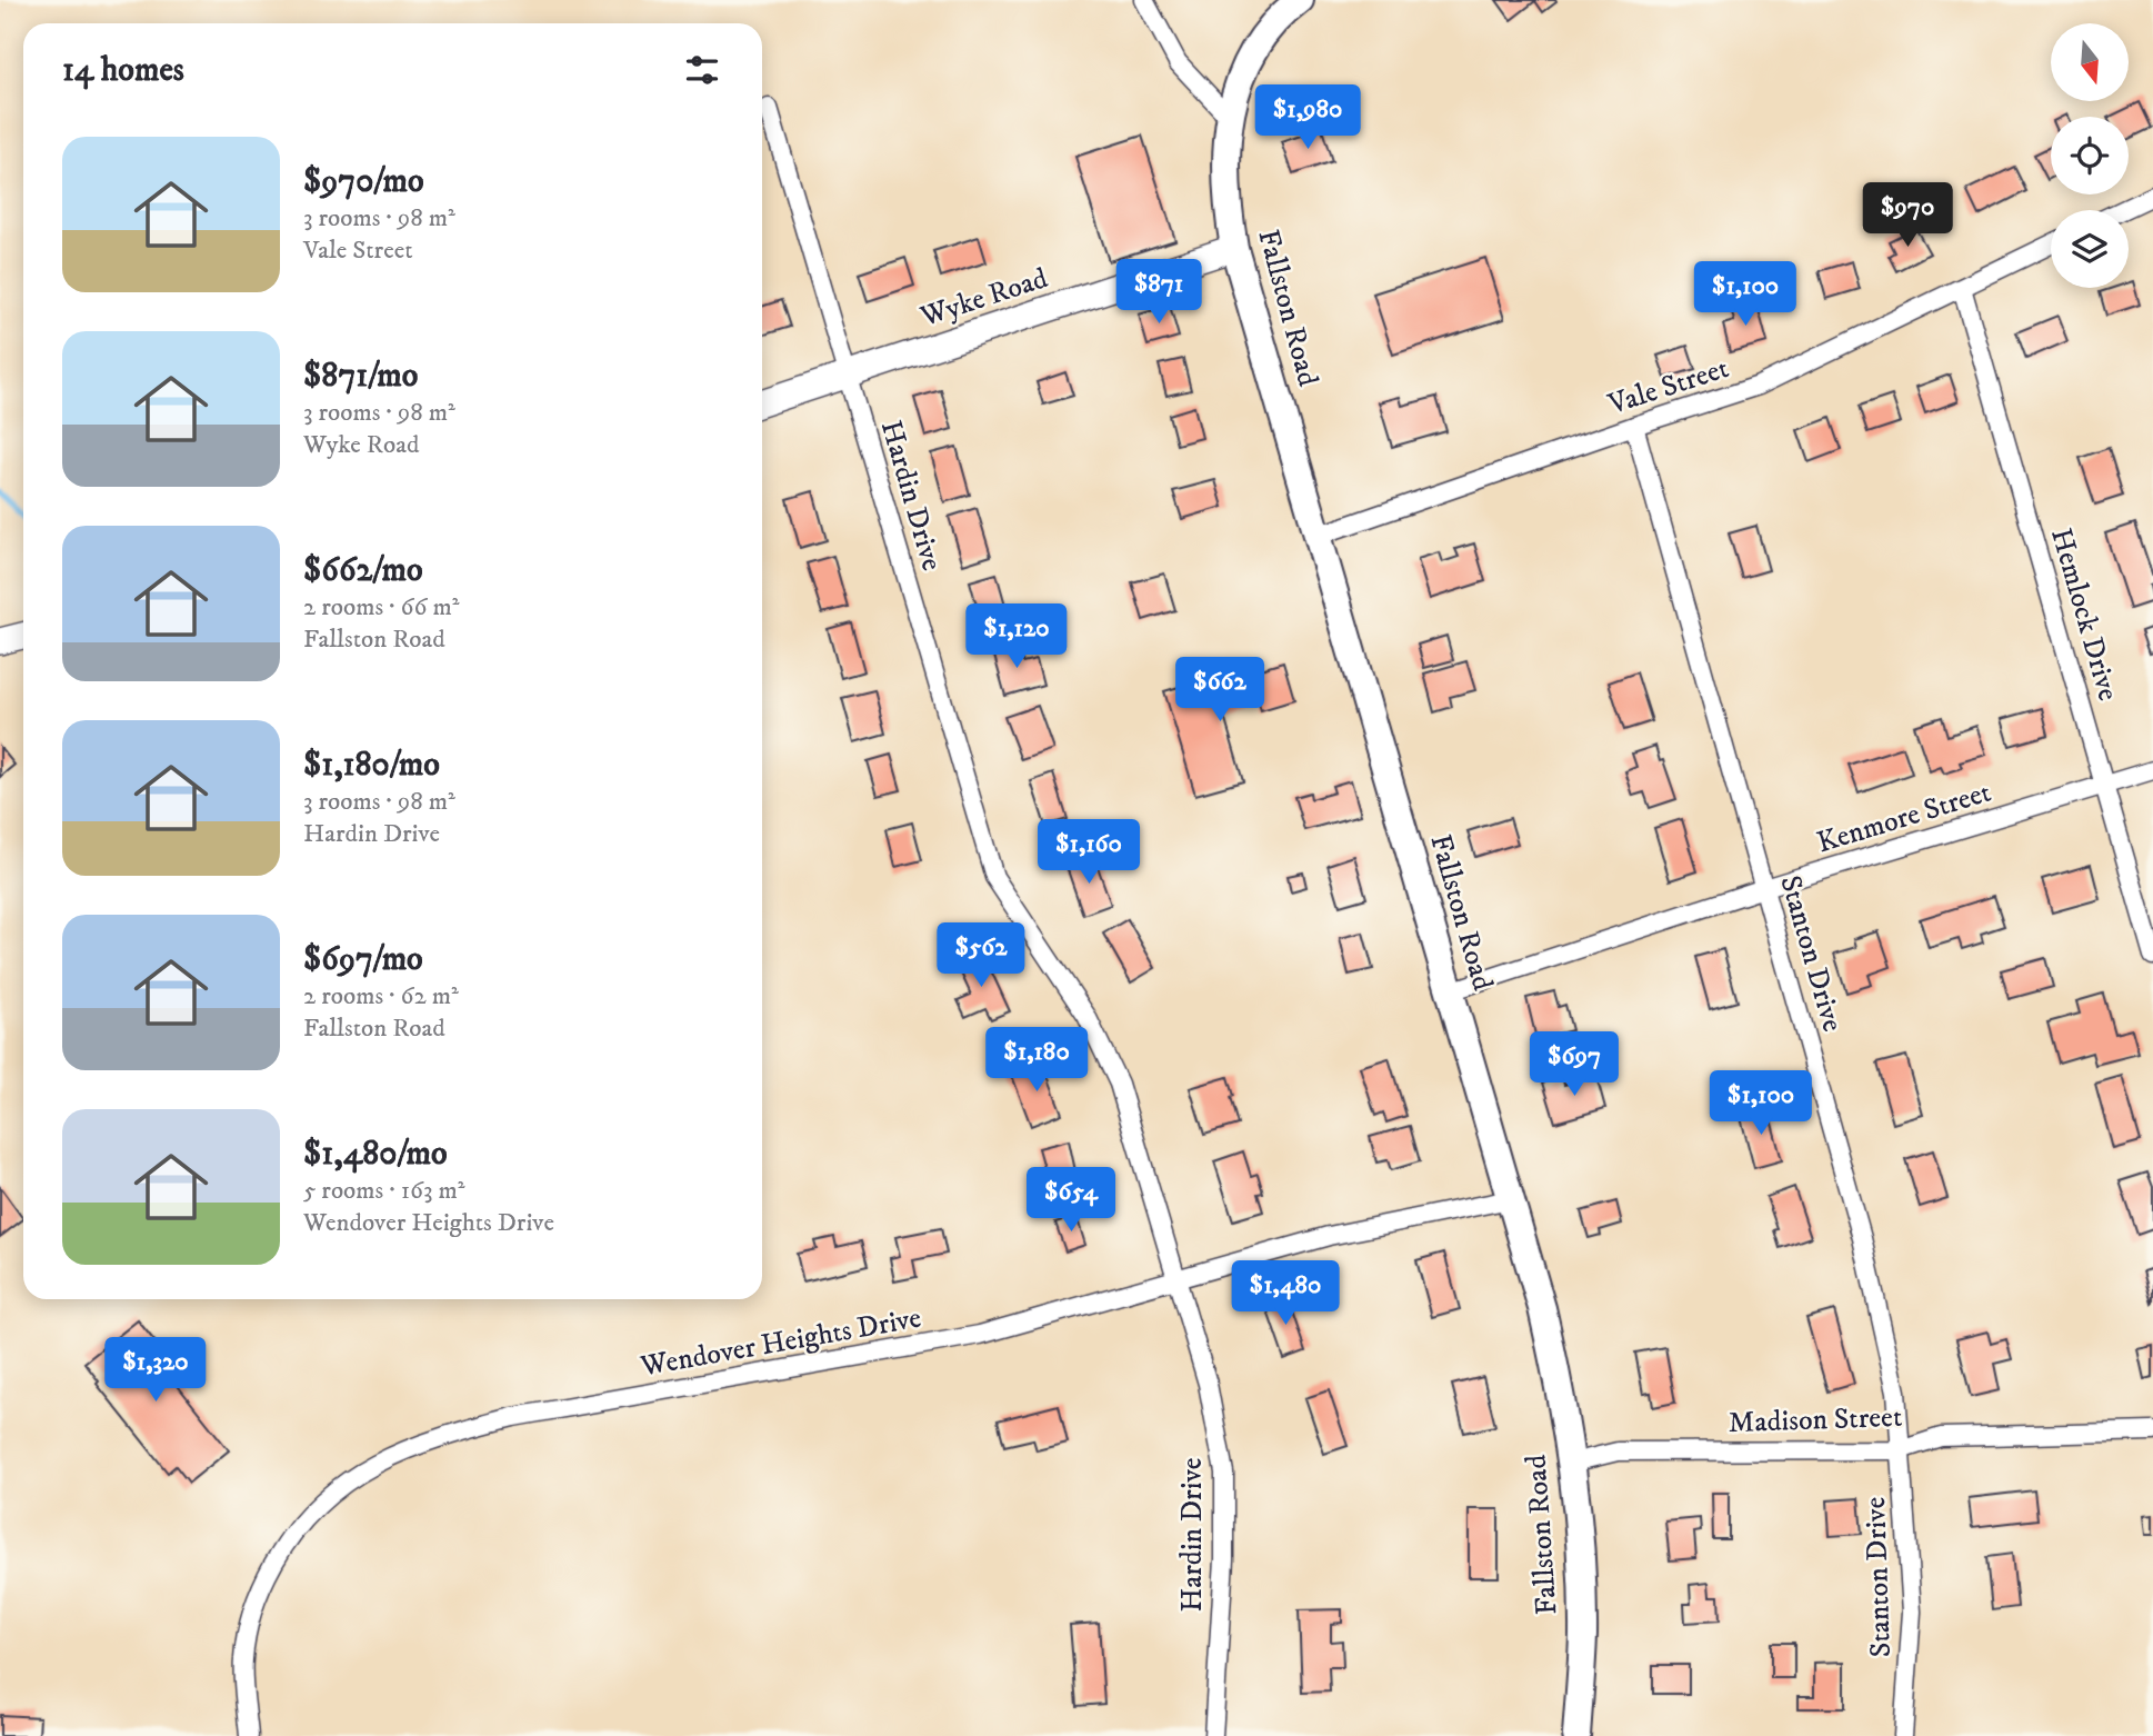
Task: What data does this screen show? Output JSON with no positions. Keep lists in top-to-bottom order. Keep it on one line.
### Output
{"streets":{"main road":["Wyke Road","Fallston Road"],"street":["Vale Street","Hardin Drive","Hemlock Drive","Kenmore Street","Stanton Drive","Wendover Heights Drive","Madison Street"]},"crossings":[["Wyke Road","Fallston Road"],["Wyke Road","Hardin Drive"],["Fallston Road","Vale Street"],["Fallston Road","Kenmore Street"],["Fallston Road","Wendover Heights Drive"],["Fallston Road","Madison Street"],["Vale Street","Hemlock Drive"],["Vale Street","Stanton Drive"],["Hardin Drive","Wendover Heights Drive"],["Hemlock Drive","Kenmore Street"],["Kenmore Street","Stanton Drive"],["Stanton Drive","Madison Street"]],"north":"bottom","page":{"heading":"14 homes","price":["$1,980","$970","$871","$1,100","$1,120","$662","$1,160","$562","$1,180","$697","$1,100","$654","$1,480","$1,320"],"list":[{"name":"$970/mo","note":"3 rooms · 98 m² · Vale Street"},{"name":"$871/mo","note":"3 rooms · 98 m² · Wyke Road"},{"name":"$662/mo","note":"2 rooms · 66 m² · Fallston Road"},{"name":"$1,180/mo","note":"3 rooms · 98 m² · Hardin Drive"},{"name":"$697/mo","note":"2 rooms · 62 m² · Fallston Road"},{"name":"$1,480/mo","note":"5 rooms · 163 m² · Wendover Heights Drive"}]}}
